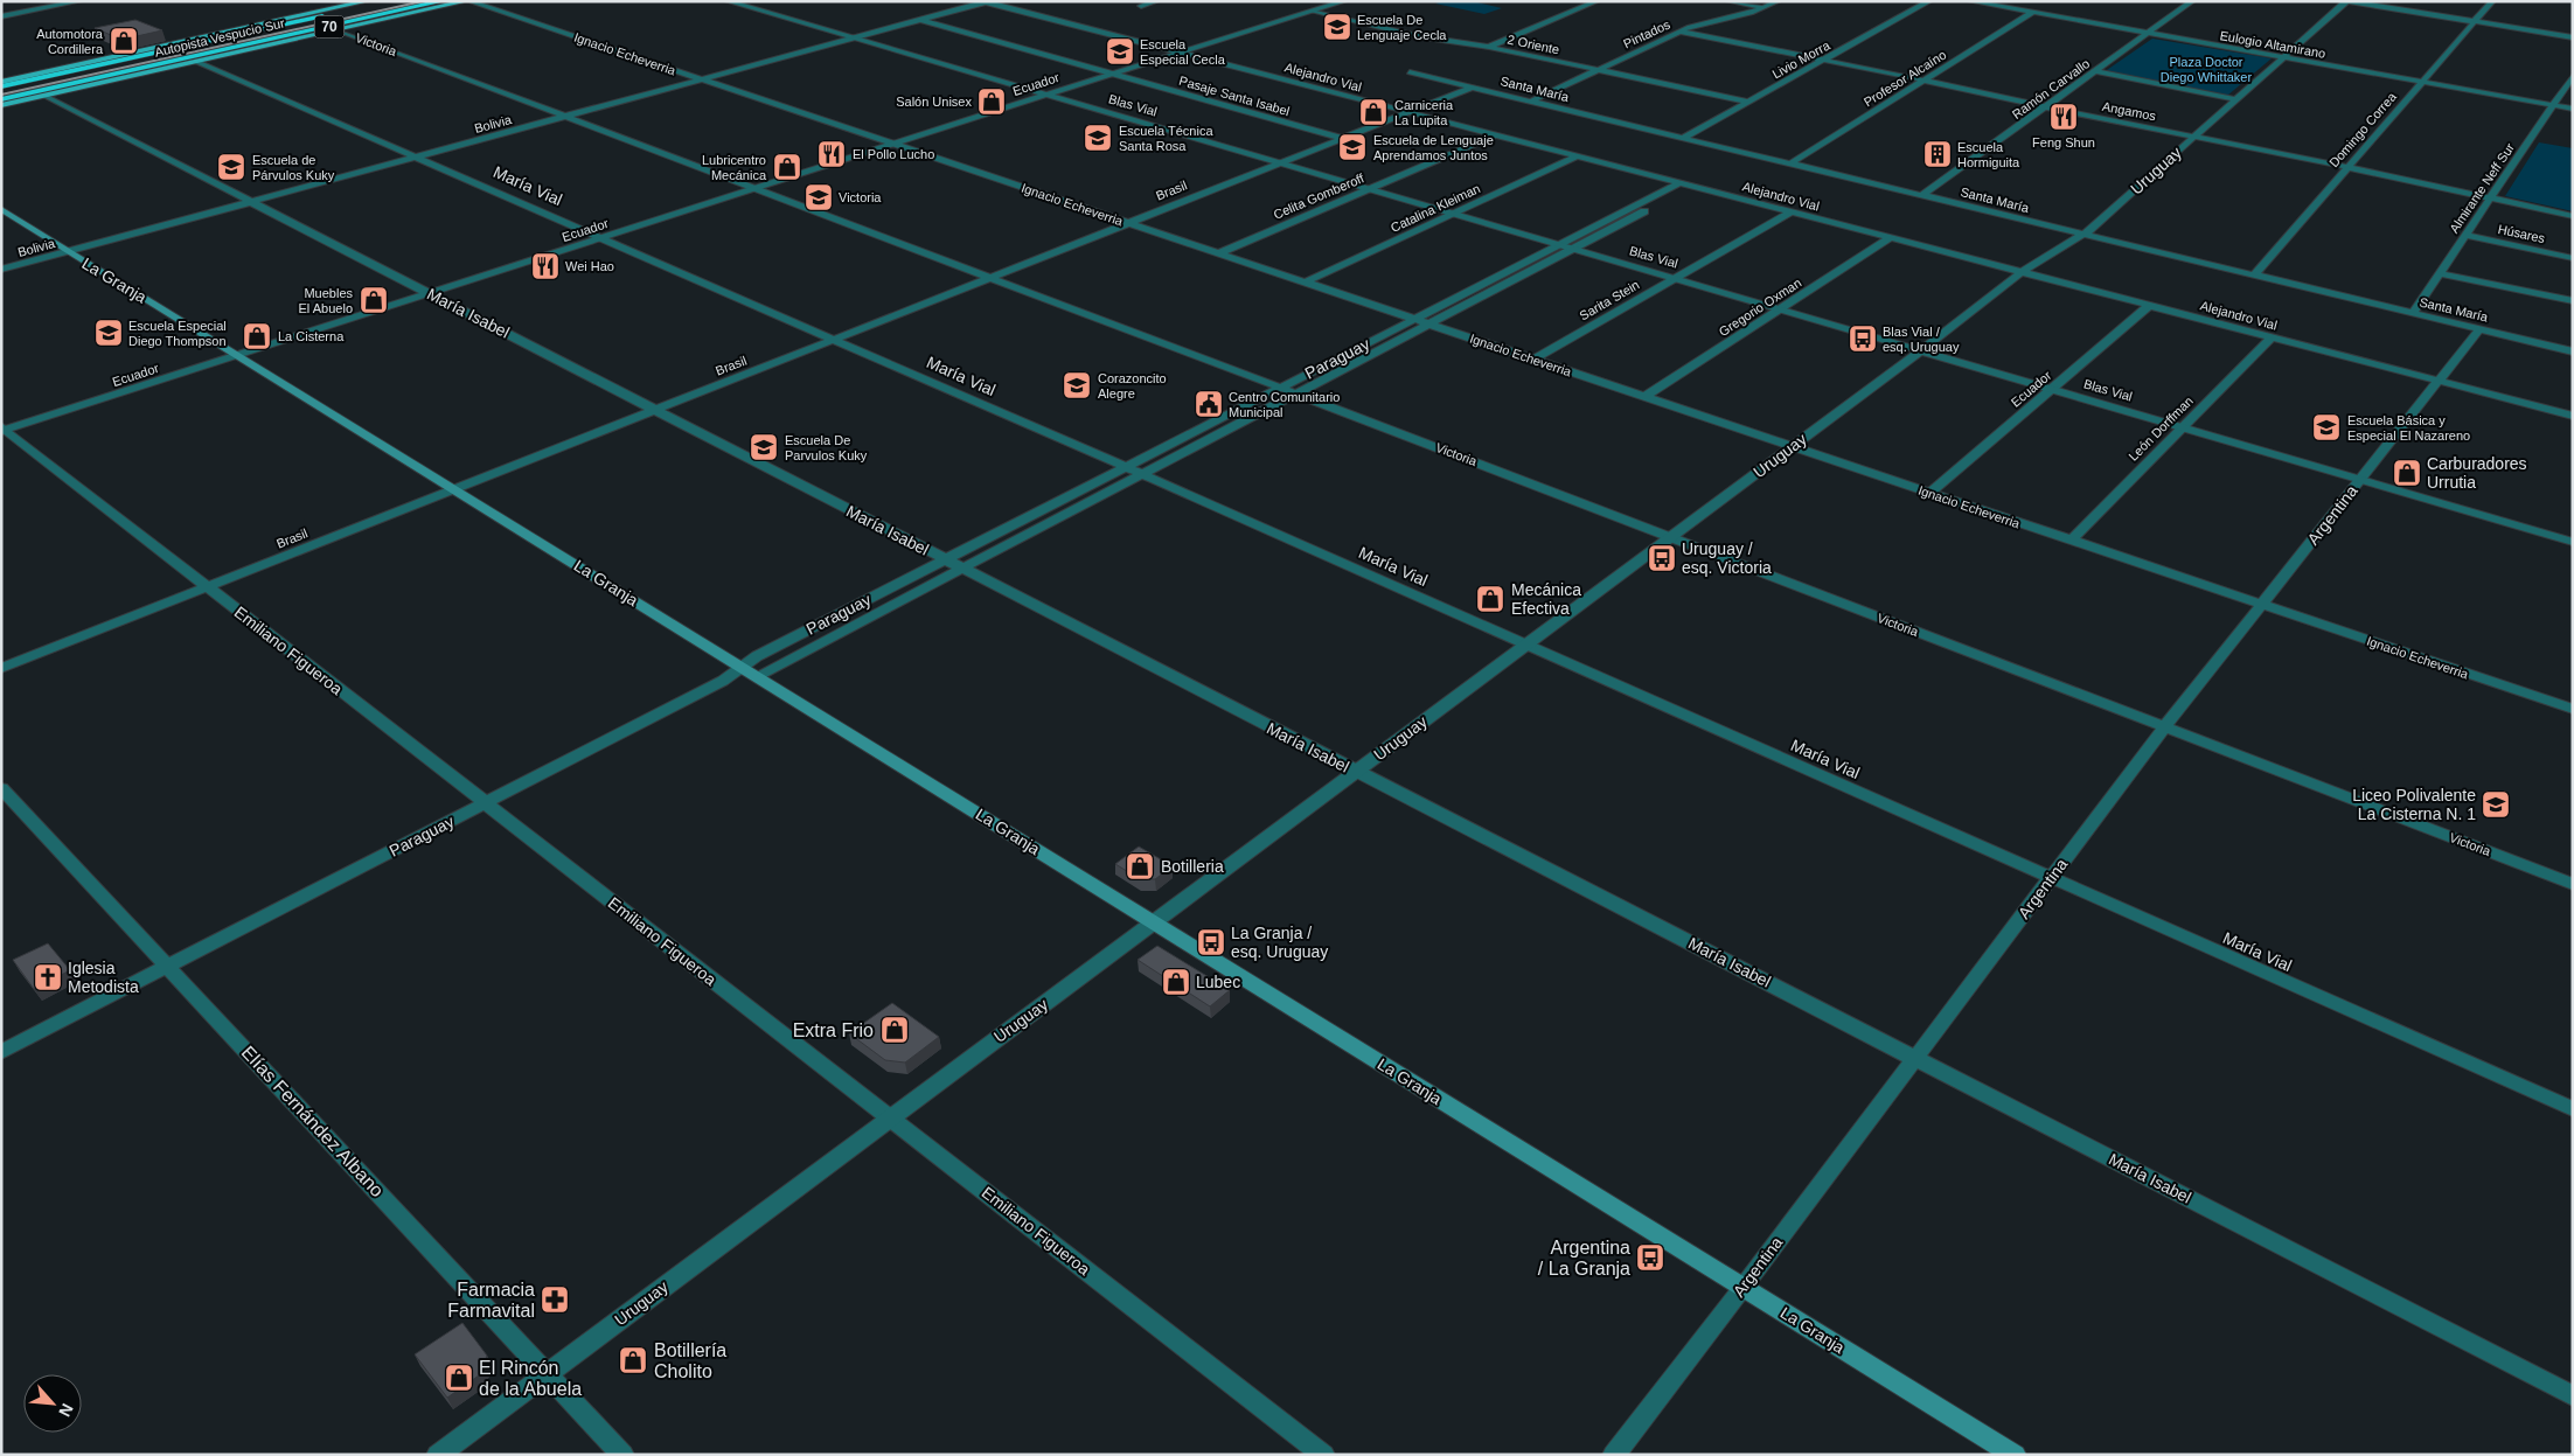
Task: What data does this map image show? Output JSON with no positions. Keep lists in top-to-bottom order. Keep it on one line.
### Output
{"streets":{"highway":["70","Autopista Vespucio Sur"],"main road":["La Granja"],"street":["Pintados","Victoria","2 Oriente","Eulogio Altamirano","Ignacio Echeverria","Livio Morra","Alejandro Vial","Profesor Alcaíno","Ecuador","Santa María","Ramón Carvallo","Pasaje Santa Isabel","Blas Vial","Angamos","Bolivia","Domingo Correa","Uruguay","María Vial","Almirante Neff Sur","Brasil","Celita Gomberoff","Catalina Kleiman","Húsares","Sarita Stein","Gregorio Oxman","María Isabel","Paraguay","León Dorffman","Argentina","Emiliano Figueroa","Elías Fernández Albano"]},"crossings":[["Pintados","2 Oriente"],["Pintados","Santa María"],["Pintados","Angamos"],["Victoria","Ecuador"],["Victoria","Bolivia"],["Victoria","Uruguay"],["Victoria","Brasil"],["Victoria","Paraguay"],["Victoria","Argentina"],["2 Oriente","Livio Morra"],["2 Oriente","Ecuador"],["Eulogio Altamirano","Profesor Alcaíno"],["Eulogio Altamirano","Ramón Carvallo"],["Eulogio Altamirano","Domingo Correa"],["Eulogio Altamirano","Uruguay"],["Eulogio Altamirano","Almirante Neff Sur"],["Ignacio Echeverria","Ecuador"],["Ignacio Echeverria","Bolivia"],["Ignacio Echeverria","Uruguay"],["Ignacio Echeverria","Brasil"],["Ignacio Echeverria","Celita Gomberoff"],["Ignacio Echeverria","Catalina Kleiman"],["Ignacio Echeverria","Sarita Stein"],["Ignacio Echeverria","Gregorio Oxman"],["Ignacio Echeverria","Paraguay"],["Ignacio Echeverria","León Dorffman"],["Ignacio Echeverria","Argentina"],["Livio Morra","Santa María"],["Livio Morra","Angamos"],["Alejandro Vial","Ecuador"],["Alejandro Vial","Bolivia"],["Alejandro Vial","Uruguay"],["Alejandro Vial","Brasil"],["Alejandro Vial","Celita Gomberoff"],["Alejandro Vial","Catalina Kleiman"],["Alejandro Vial","Sarita Stein"],["Alejandro Vial","Gregorio Oxman"],["Alejandro Vial","Paraguay"],["Alejandro Vial","León Dorffman"],["Alejandro Vial","Argentina"],["Profesor Alcaíno","Santa María"],["Profesor Alcaíno","Angamos"],["Ecuador","Pasaje Santa Isabel"],["Ecuador","Blas Vial"],["Ecuador","María Vial"],["Ecuador","La Granja"],["Ecuador","María Isabel"],["Ecuador","Emiliano Figueroa"],["Santa María","Ramón Carvallo"],["Santa María","Domingo Correa"],["Santa María","Uruguay"],["Santa María","Almirante Neff Sur"],["Santa María","Brasil"],["Santa María","Argentina"],["Ramón Carvallo","Angamos"],["Pasaje Santa Isabel","Bolivia"],["Pasaje Santa Isabel","Brasil"],["Blas Vial","Bolivia"],["Blas Vial","Uruguay"],["Blas Vial","Brasil"],["Blas Vial","Celita Gomberoff"],["Blas Vial","Catalina Kleiman"],["Blas Vial","Sarita Stein"],["Blas Vial","Gregorio Oxman"],["Blas Vial","Paraguay"],["Blas Vial","León Dorffman"],["Blas Vial","Argentina"],["Angamos","Domingo Correa"],["Angamos","Uruguay"],["Angamos","Almirante Neff Sur"],["Bolivia","María Vial"],["Bolivia","La Granja"],["Bolivia","María Isabel"],["Uruguay","María Vial"],["Uruguay","La Granja"],["Uruguay","María Isabel"],["Uruguay","Emiliano Figueroa"],["Uruguay","Elías Fernández Albano"],["María Vial","Brasil"],["María Vial","Paraguay"],["María Vial","Argentina"],["Almirante Neff Sur","Húsares"],["Brasil","La Granja"],["Brasil","María Isabel"],["Brasil","Emiliano Figueroa"],["La Granja","Paraguay"],["La Granja","Argentina"],["María Isabel","Paraguay"],["María Isabel","Argentina"],["Paraguay","Emiliano Figueroa"],["Paraguay","Elías Fernández Albano"]],"parks":["Plaza Doctor Diego Whittaker"],"places":{"school or university":["Escuela De Lenguaje Cecla","Escuela Especial Cecla","Escuela Técnica Santa Rosa","Escuela de Lenguaje Aprendamos Juntos","Escuela de Párvulos Kuky","Victoria","Escuela Especial Diego Thompson","Corazoncito Alegre","Escuela Básica y Especial El Nazareno","Escuela De Parvulos Kuky","Liceo Polivalente La Cisterna N. 1"],"shop":["Automotora Cordillera","Salón Unisex","Carniceria La Lupita","Lubricentro Mecánica","Muebles El Abuelo","La Cisterna","Carburadores Urrutia","Mecánica Efectiva","Botilleria","Lubec","Extra Frio","Botillería Cholito","El Rincón de la Abuela"],"restaurant":["Feng Shun","El Pollo Lucho","Wei Hao"],"building":["Escuela Hormiguita"],"bus stop":["Blas Vial / esq. Uruguay","Uruguay / esq. Victoria","La Granja / esq. Uruguay","Argentina / La Granja"],"public building":["Centro Comunitario Municipal"],"church":["Iglesia Metodista"],"pharmacy":["Farmacia Farmavital"]},"north":"bottom right"}
